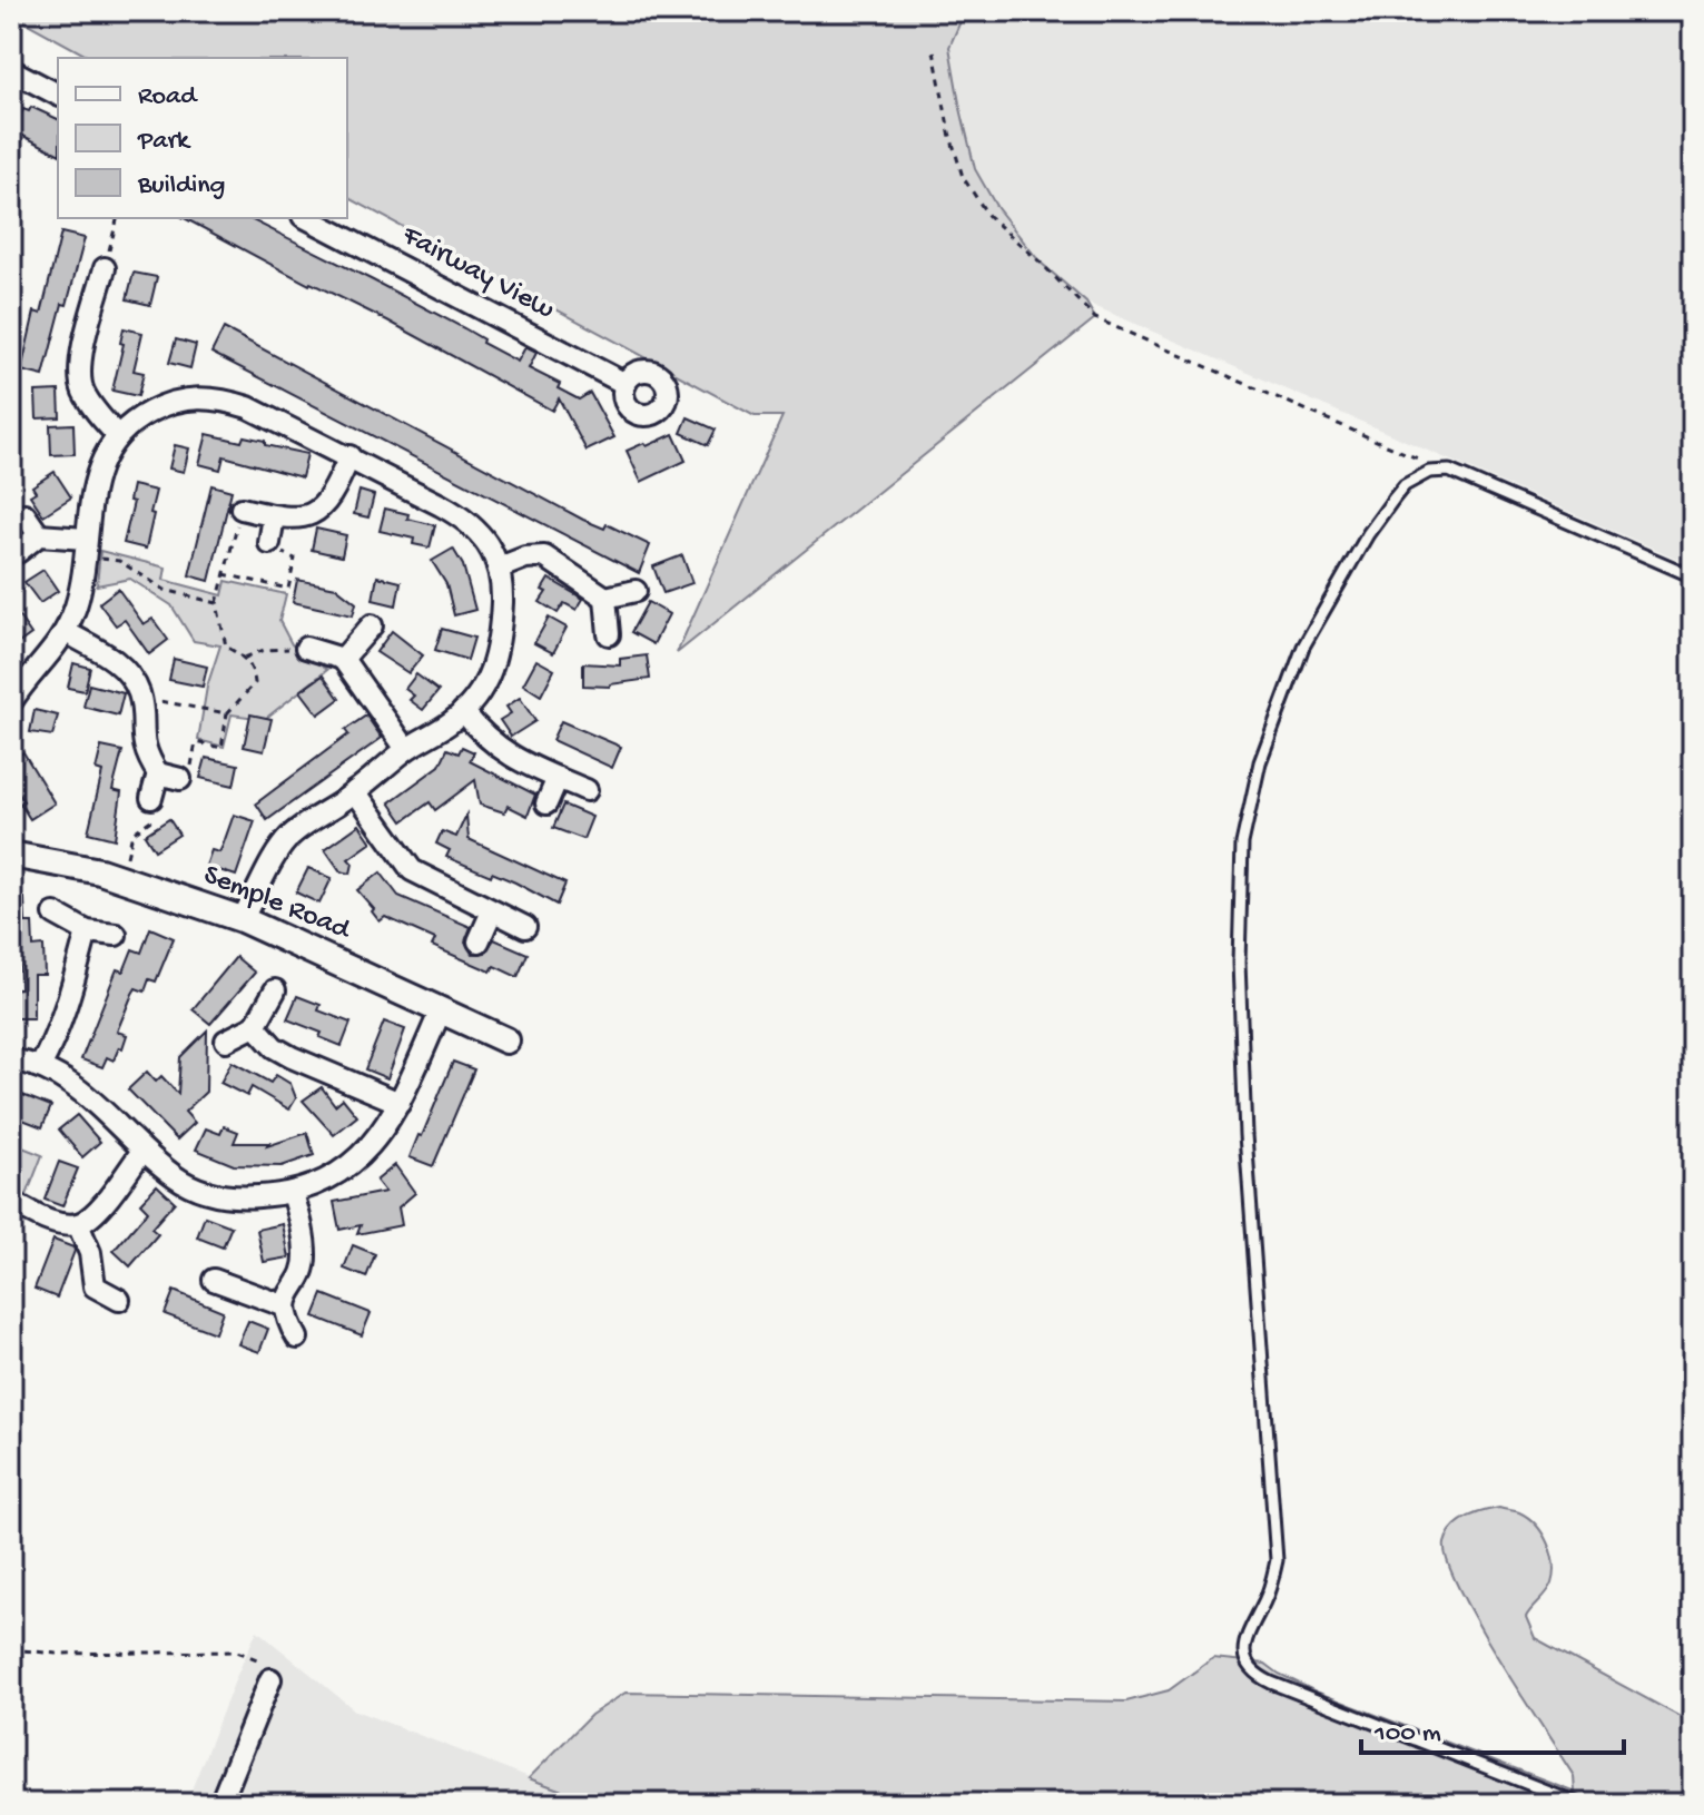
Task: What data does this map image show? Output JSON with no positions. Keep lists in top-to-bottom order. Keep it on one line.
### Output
{"streets":{"street":["Fairway View","Semple Road"]},"legend":["Road","Park","Building"],"scale_bar":"100 m"}
